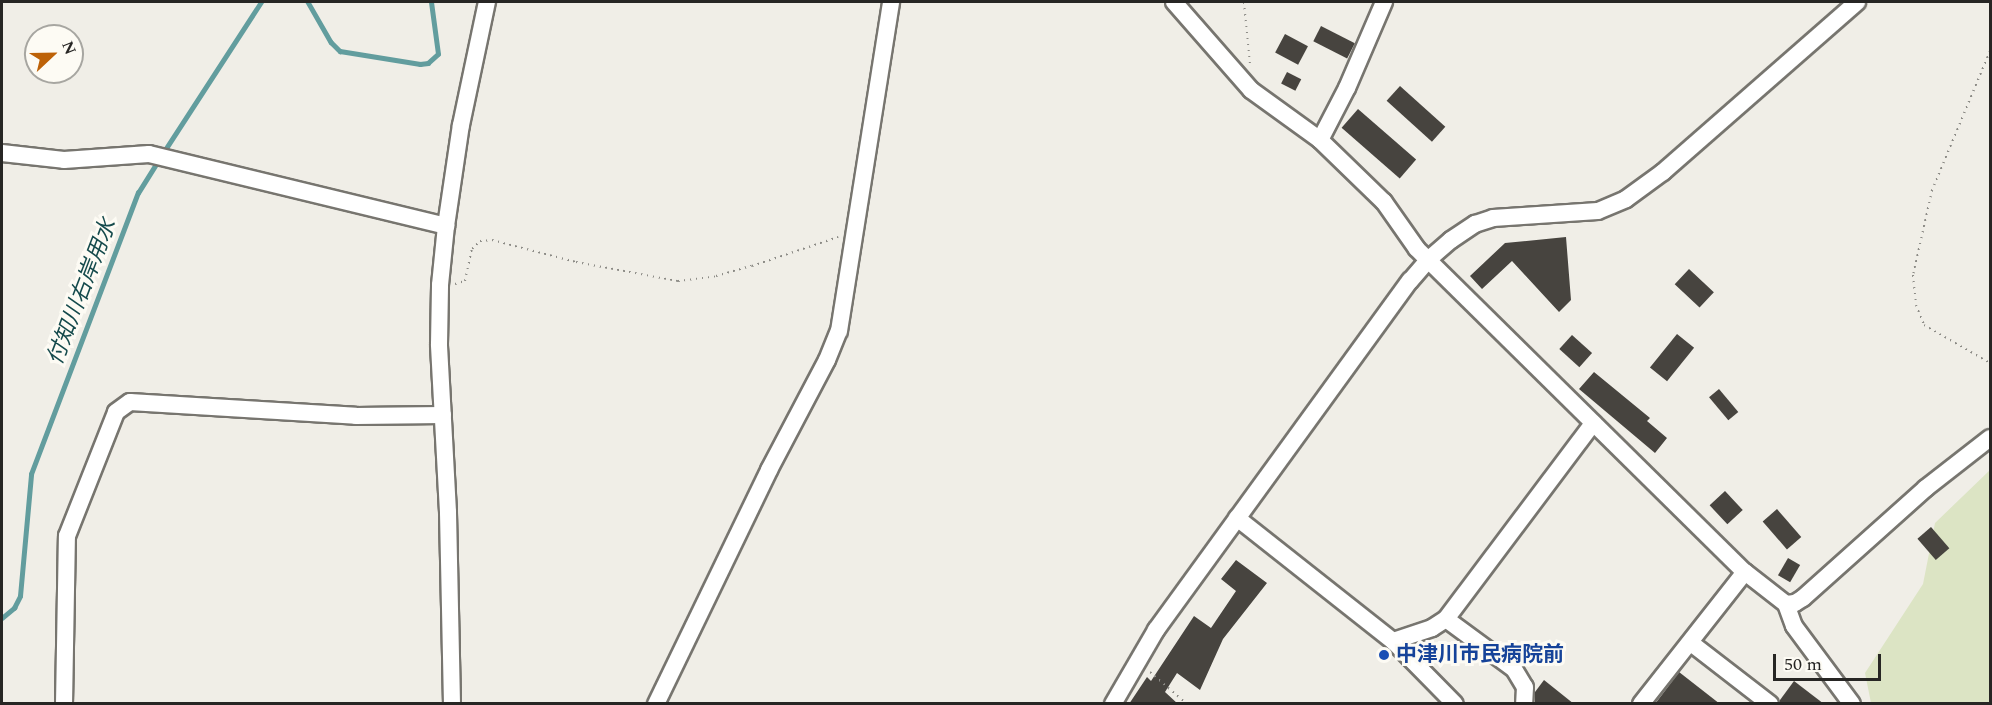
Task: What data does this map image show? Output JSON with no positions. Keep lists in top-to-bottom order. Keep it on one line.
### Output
{"water":["付知川右岸用水"],"places":["中津川市民病院前"],"scale_bar":"50 m","north":"right"}
